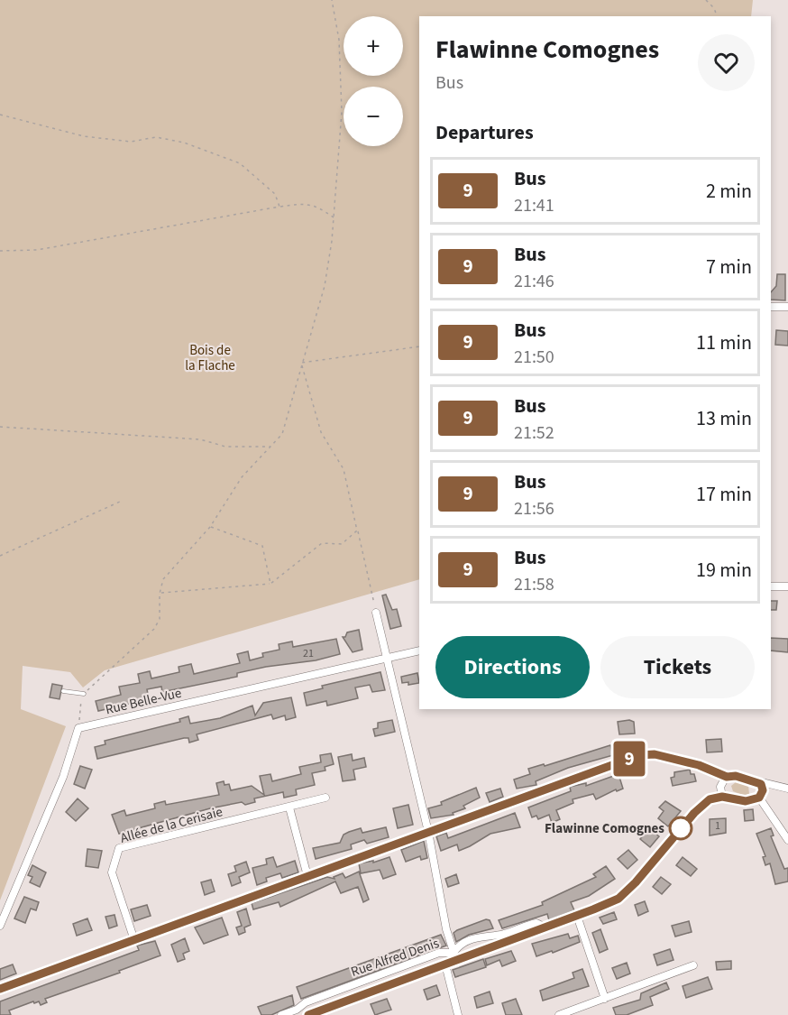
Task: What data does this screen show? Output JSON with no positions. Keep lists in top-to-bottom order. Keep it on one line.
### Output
{"streets":{"street":["Rue Belle-Vue","Allée de la Cerisaie","Rue Alfred Denis"]},"parks":["Bois de la Flache"],"places":["Flawinne Comognes"],"lines":["bus line 9"],"house_numbers":["21","1"],"page":{"on_map":"9","map_buttons":["+","−"],"heading":[["Flawinne Comognes","Bus"],"Departures"],"list":[{"mark":"9","name":"Bus","note":"21:41","value":"2 min"},{"mark":"9","name":"Bus","note":"21:46","value":"7 min"},{"mark":"9","name":"Bus","note":"21:50","value":"11 min"},{"mark":"9","name":"Bus","note":"21:52","value":"13 min"},{"mark":"9","name":"Bus","note":"21:56","value":"17 min"},{"mark":"9","name":"Bus","note":"21:58","value":"19 min"}],"buttons":["Directions","Tickets"]}}
